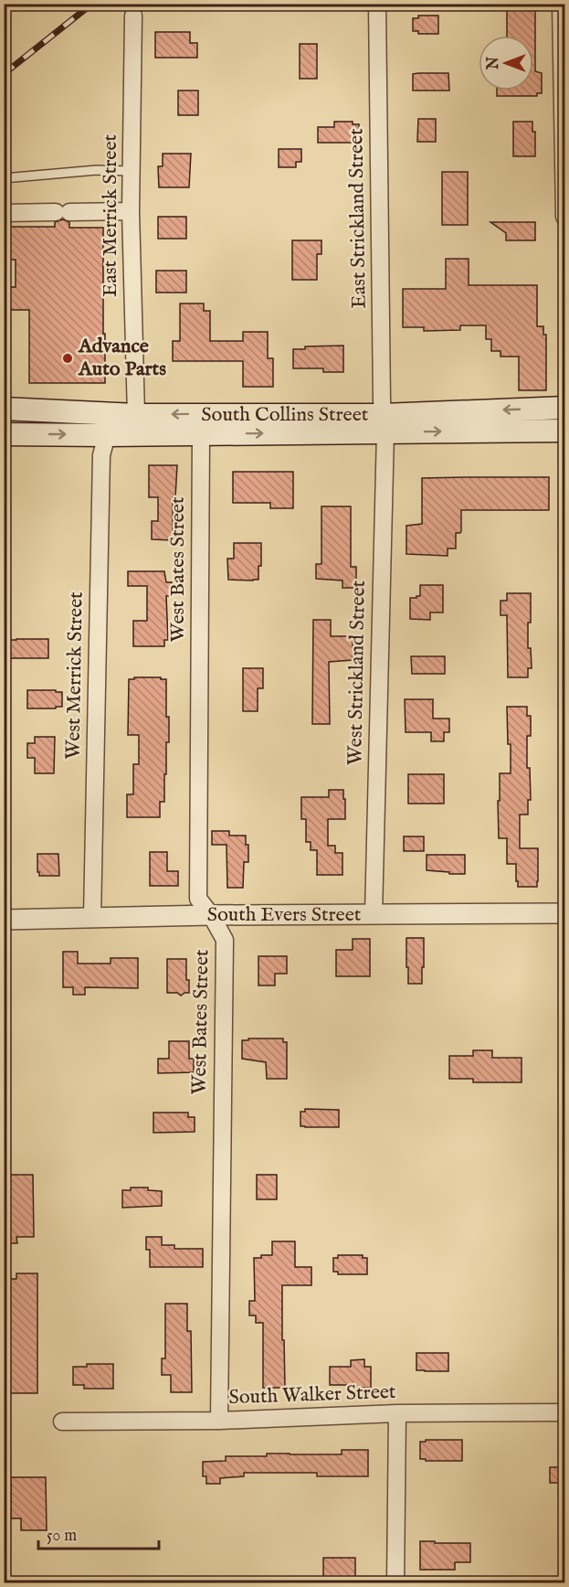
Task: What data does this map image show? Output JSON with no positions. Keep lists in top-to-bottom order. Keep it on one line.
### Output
{"streets":{"main road":["South Collins Street"],"street":["East Merrick Street","East Strickland Street","West Bates Street","West Strickland Street","West Merrick Street","South Evers Street","South Walker Street"]},"crossings":[["East Merrick Street","South Collins Street"],["East Strickland Street","South Collins Street"],["East Strickland Street","West Strickland Street"],["South Collins Street","West Bates Street"],["South Collins Street","West Strickland Street"],["South Collins Street","West Merrick Street"],["West Bates Street","South Evers Street"],["West Bates Street","South Walker Street"],["West Strickland Street","South Evers Street"],["West Merrick Street","South Evers Street"]],"places":["Advance Auto Parts"],"scale_bar":"50 m","north":"left"}
